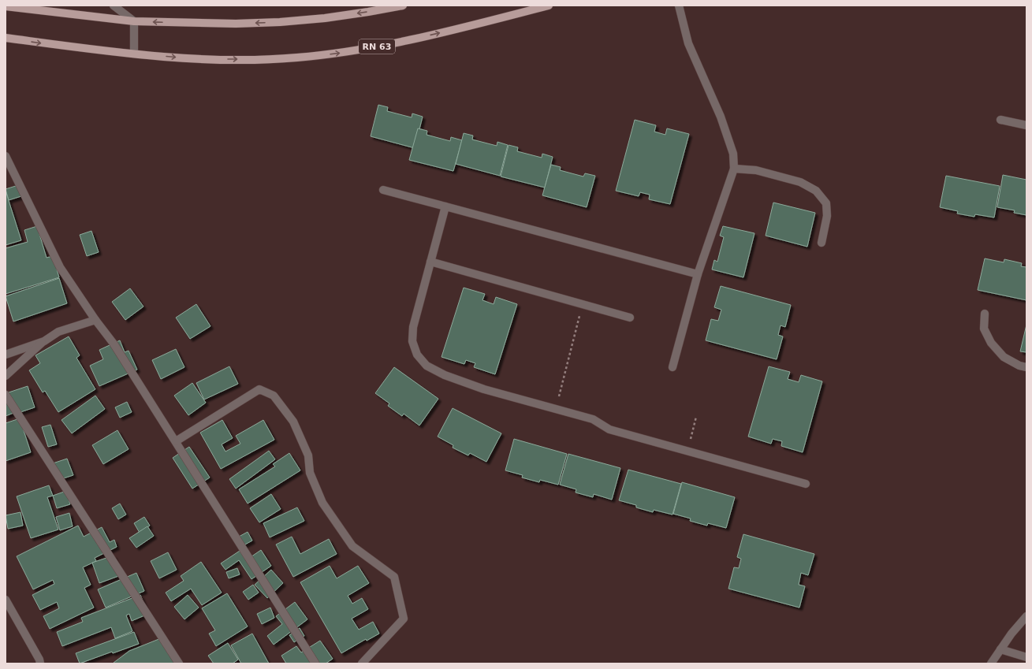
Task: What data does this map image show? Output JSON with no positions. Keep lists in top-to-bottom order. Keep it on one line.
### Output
{"streets":{"main road":["RN 63"]}}
